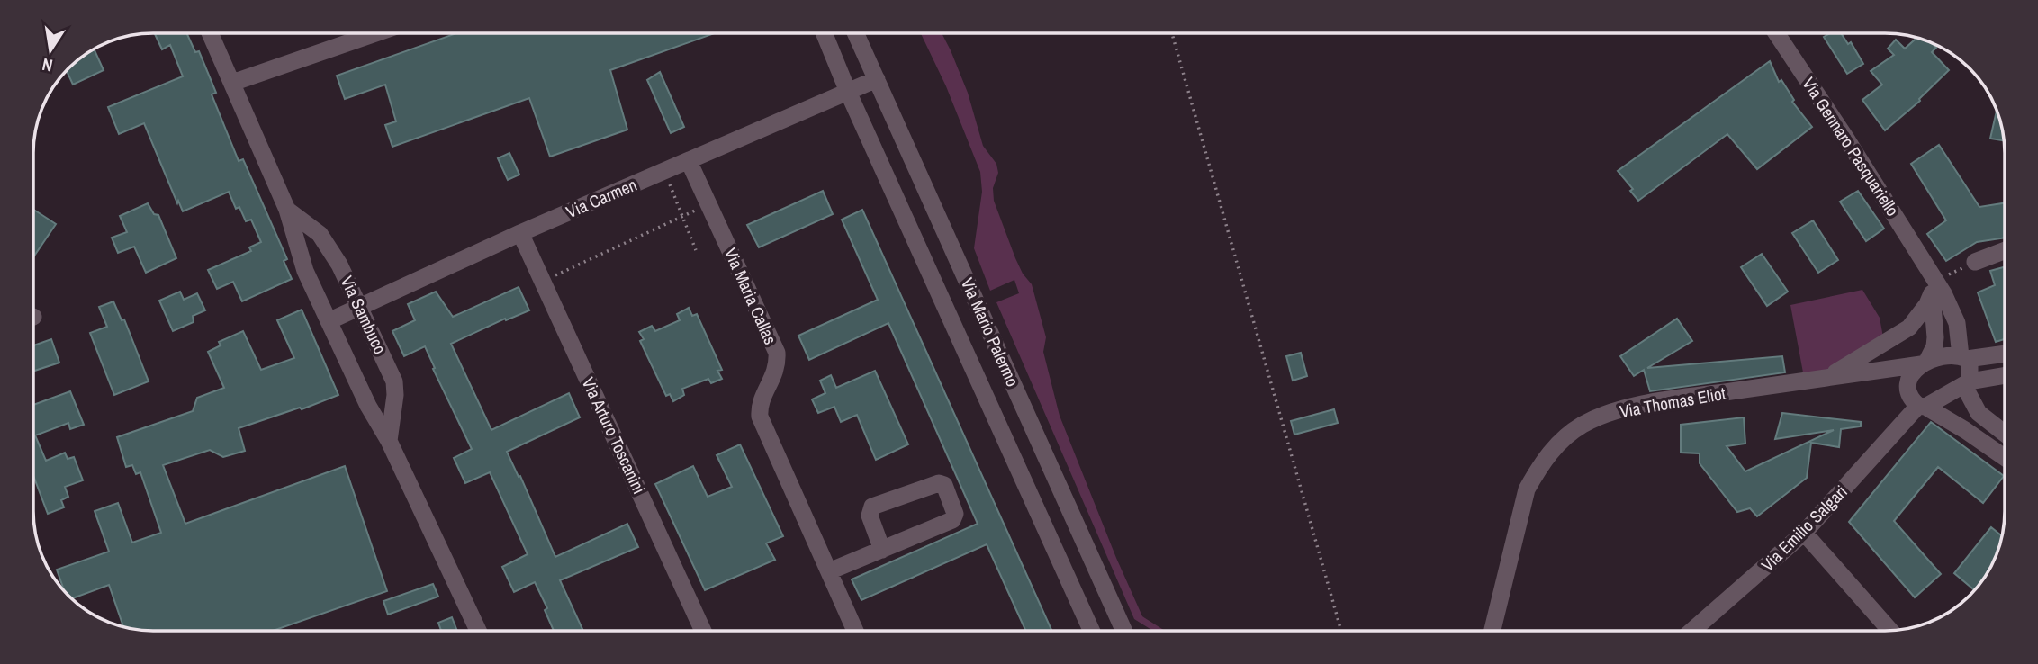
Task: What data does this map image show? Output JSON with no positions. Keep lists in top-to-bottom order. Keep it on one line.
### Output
{"streets":{"street":["Via Gennaro Pasquariello","Via Carmen","Via Maria Callas","Via Sambuco","Via Mario Palermo","Via Thomas Eliot","Via Arturo Toscanini","Via Emilio Salgari"]},"crossings":[["Via Gennaro Pasquariello","Via Thomas Eliot"],["Via Gennaro Pasquariello","Via Emilio Salgari"],["Via Carmen","Via Maria Callas"],["Via Carmen","Via Sambuco"],["Via Carmen","Via Mario Palermo"],["Via Carmen","Via Arturo Toscanini"]],"north":"bottom"}
